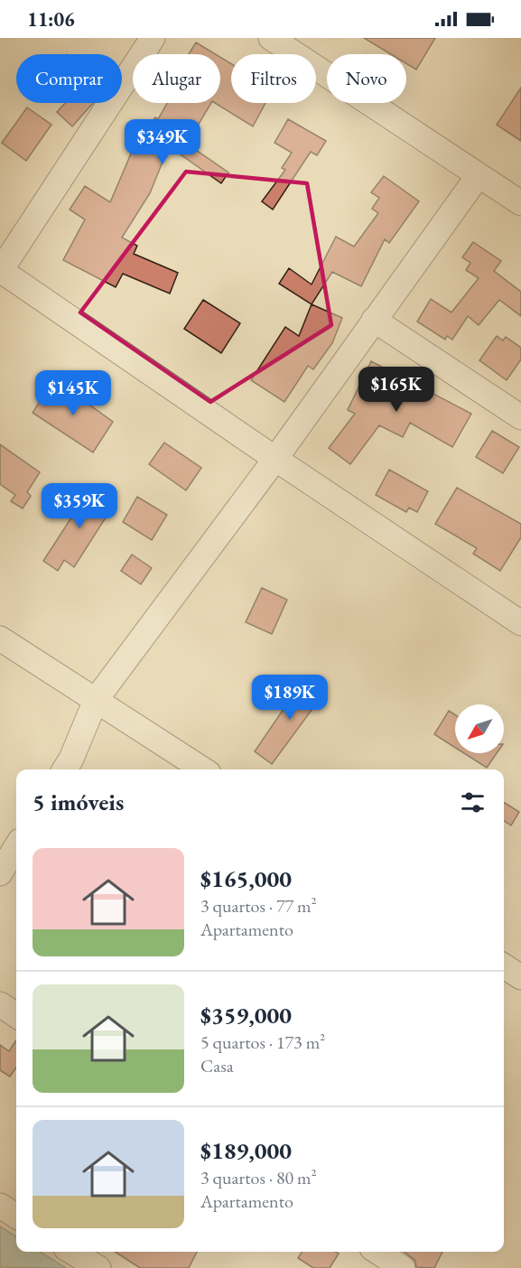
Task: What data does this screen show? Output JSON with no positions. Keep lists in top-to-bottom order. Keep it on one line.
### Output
{"north":"bottom left","page":{"status":"11:06","chip":["Comprar","Alugar","Filtros","Novo"],"price":["$349K","$165K","$145K","$359K","$189K"],"heading":"5 imóveis","list":[{"name":"$165,000","note":"3 quartos · 77 m² · Apartamento"},{"name":"$359,000","note":"5 quartos · 173 m² · Casa"},{"name":"$189,000","note":"3 quartos · 80 m² · Apartamento"}]}}
